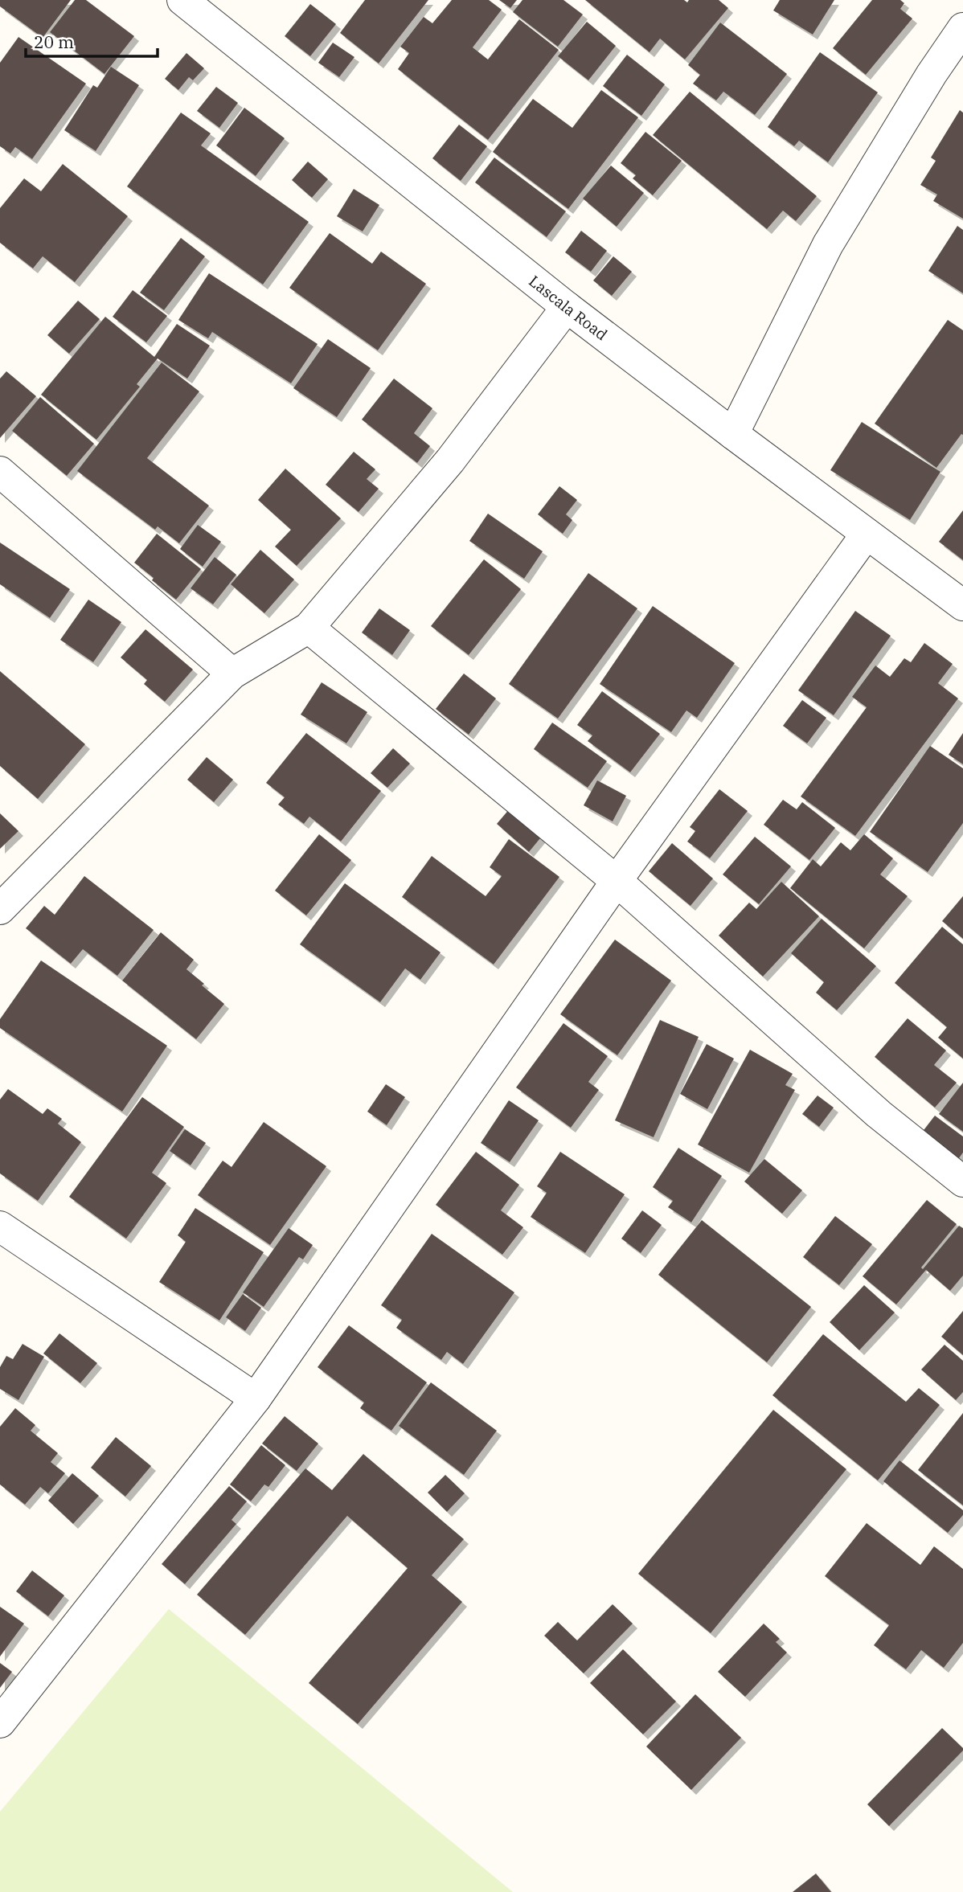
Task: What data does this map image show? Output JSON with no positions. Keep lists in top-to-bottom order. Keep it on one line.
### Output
{"streets":{"street":["Lascala Road"]},"scale_bar":"20 m"}
